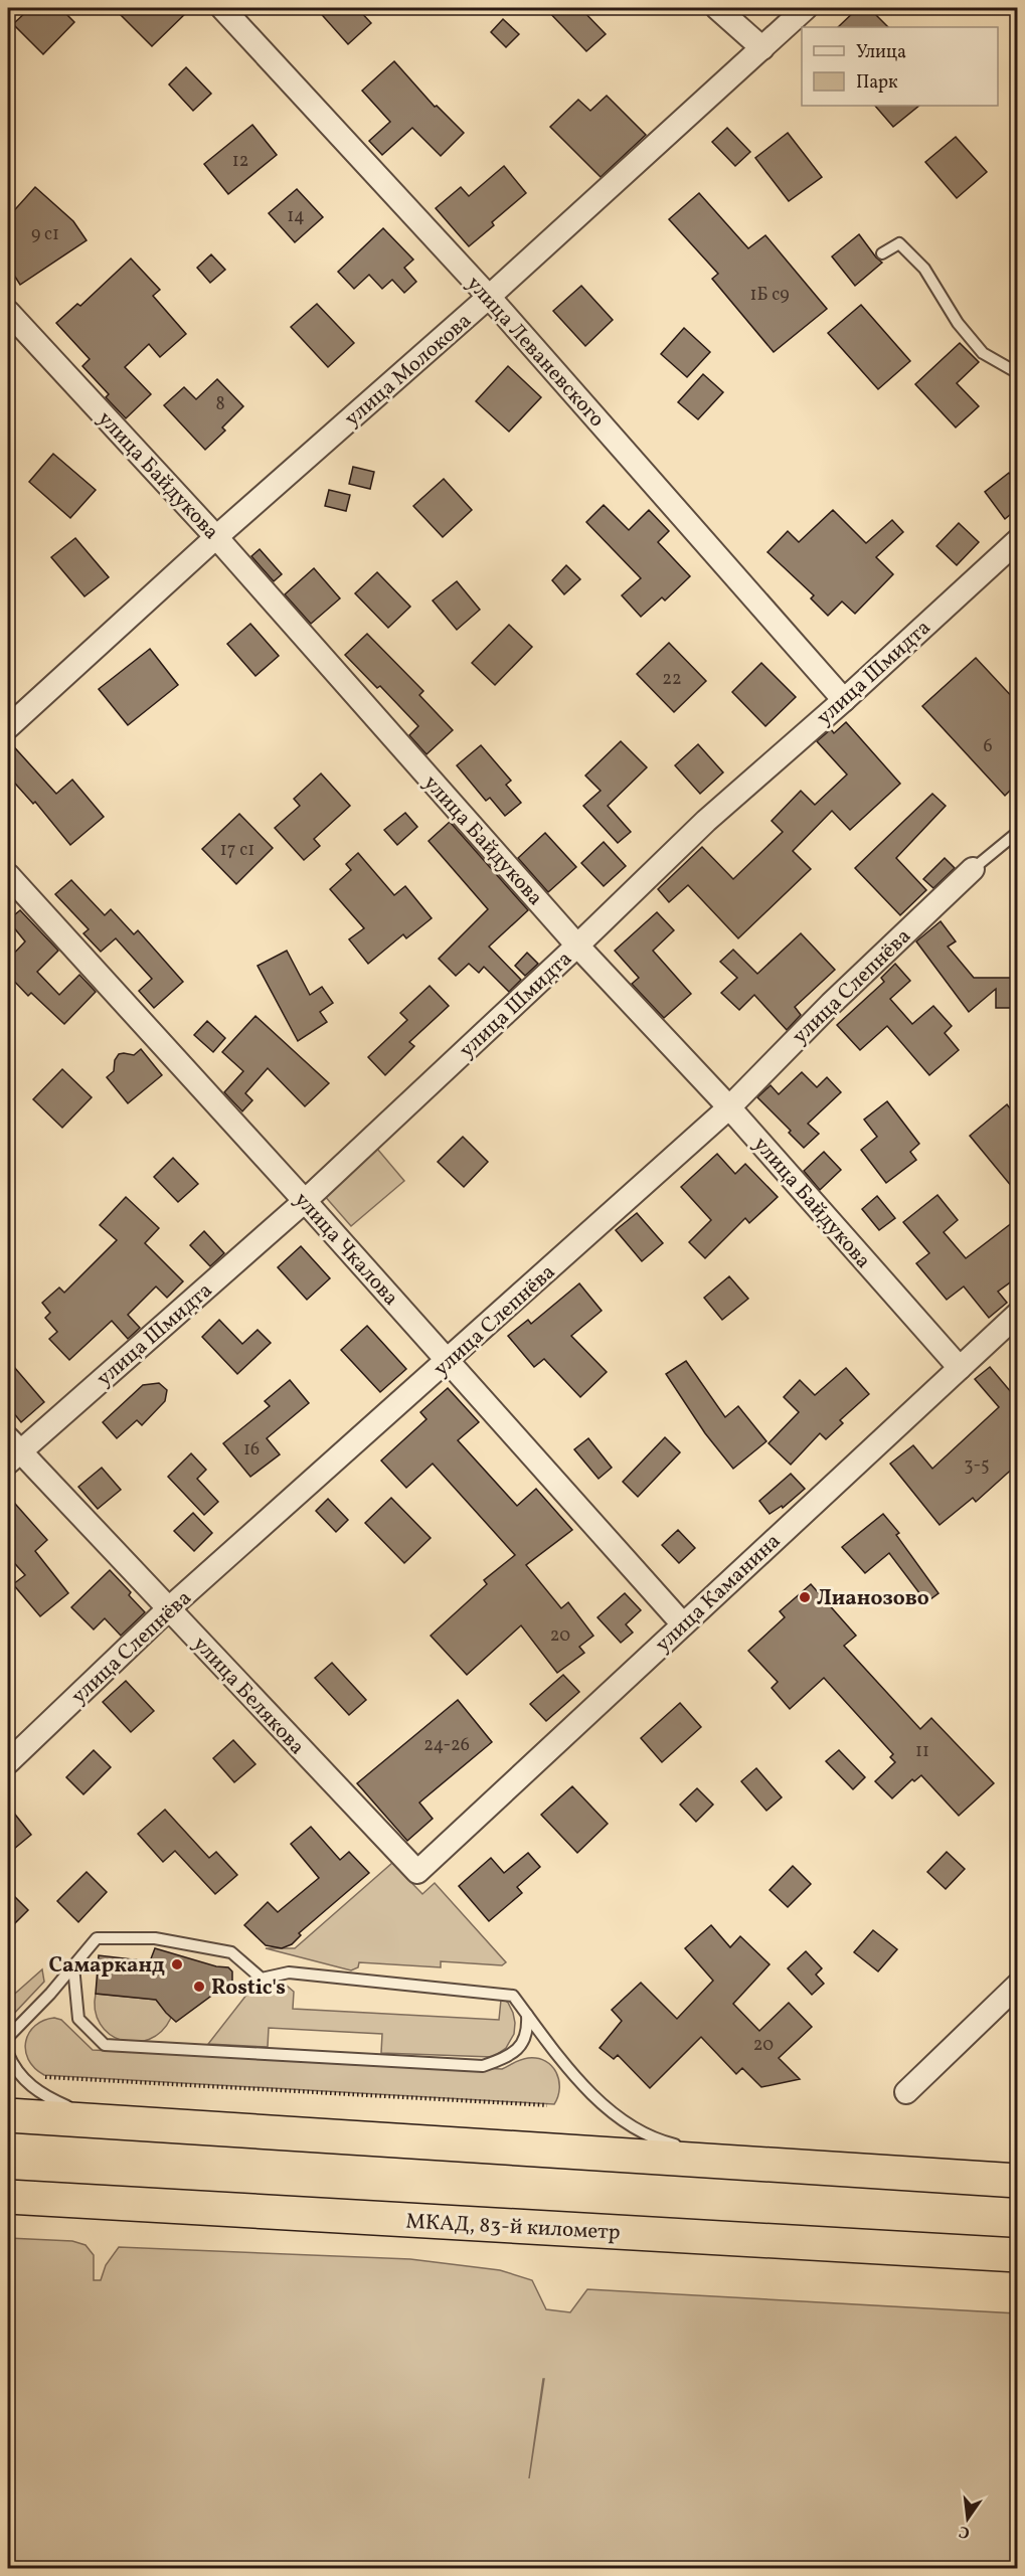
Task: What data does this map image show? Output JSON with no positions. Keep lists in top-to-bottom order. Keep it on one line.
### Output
{"streets":{"highway":["МКАД, 83-й километр"],"street":["улица Леваневского","улица Молокова","улица Байдукова","улица Шмидта","улица Слепнёва","улица Чкалова","улица Каманина","улица Белякова"]},"crossings":[["улица Леваневского","улица Молокова"],["улица Леваневского","улица Шмидта"],["улица Молокова","улица Байдукова"],["улица Байдукова","улица Шмидта"],["улица Байдукова","улица Слепнёва"],["улица Байдукова","улица Каманина"],["улица Шмидта","улица Чкалова"],["улица Шмидта","улица Белякова"],["улица Слепнёва","улица Чкалова"],["улица Слепнёва","улица Белякова"],["улица Чкалова","улица Каманина"],["улица Каманина","улица Белякова"]],"places":["Лианозово","Самарканд","Rostic's"],"house_numbers":["12","14","9 с1","1Б с9","8","22","6","17 с1","16","3-5","20","24-26","11","20"],"legend":["Улица","Парк"],"north":"bottom"}
